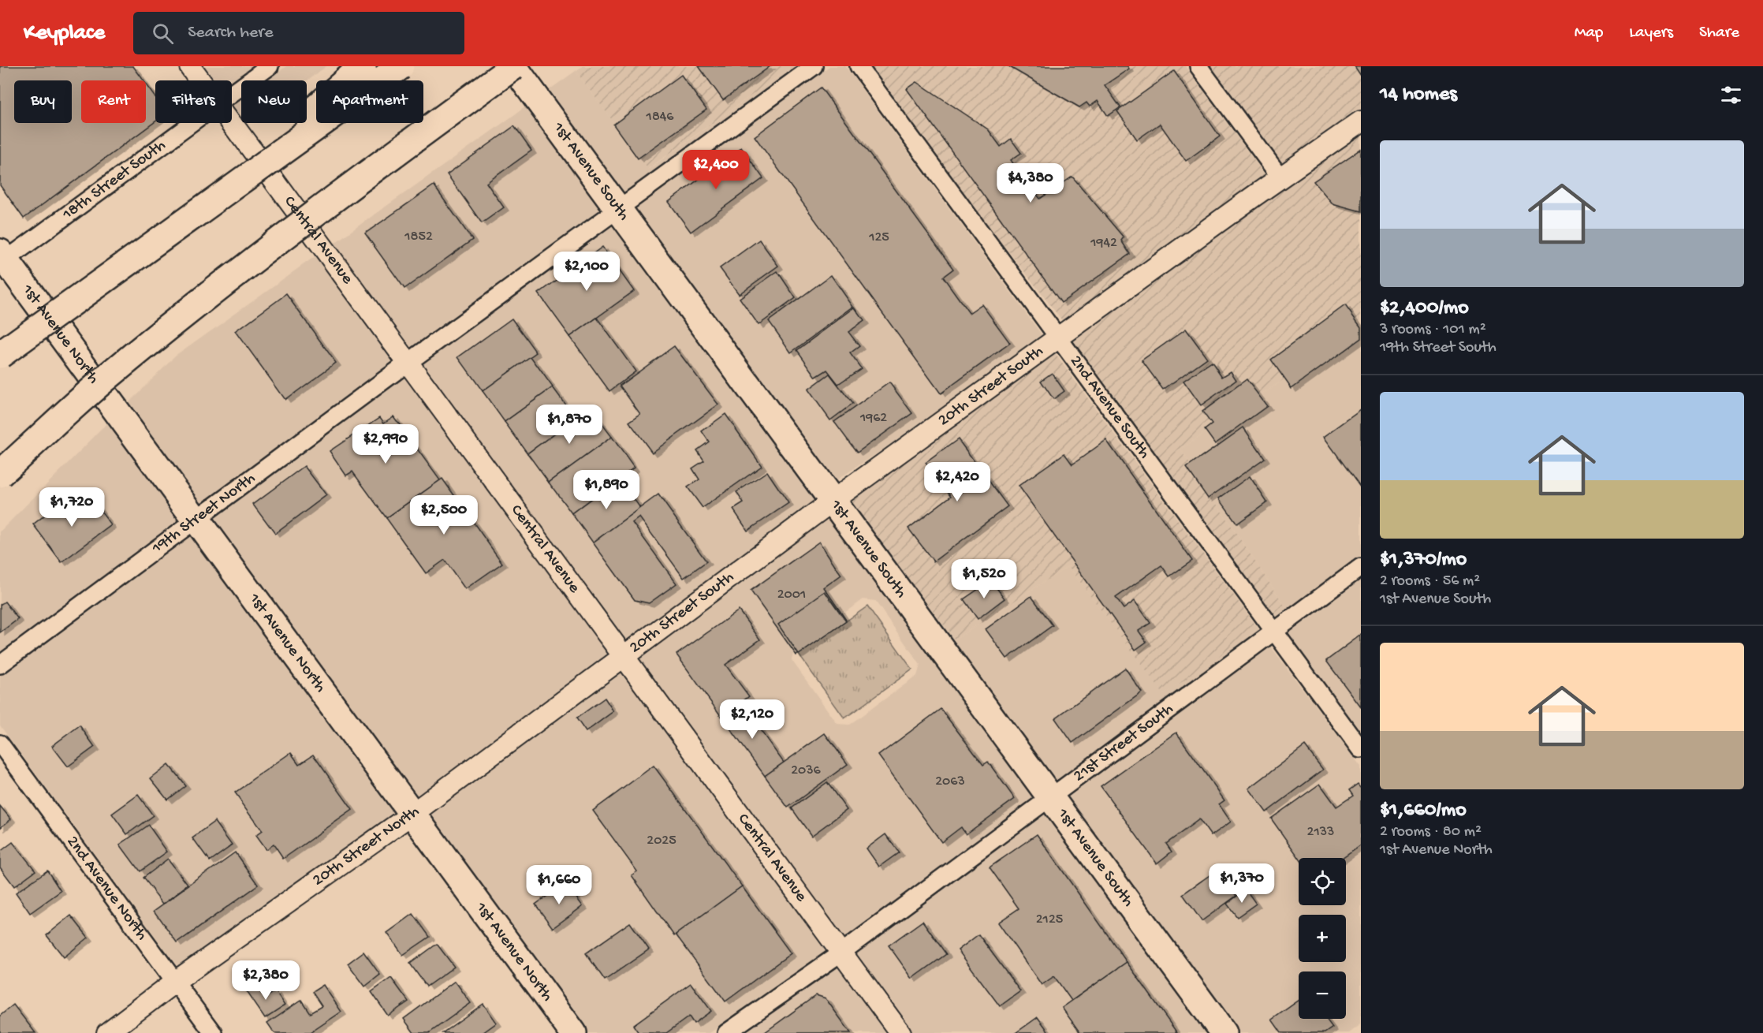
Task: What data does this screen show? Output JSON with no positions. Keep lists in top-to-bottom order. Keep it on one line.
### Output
{"streets":{"main road":["1st Avenue South","1st Avenue North"],"street":["18th Street South","Central Avenue","20th Street South","2nd Avenue South","19th Street North","21st Street South","20th Street North","2nd Avenue North"]},"crossings":[["1st Avenue South","20th Street South"],["1st Avenue South","19th Street North"],["1st Avenue South","21st Street South"],["18th Street South","1st Avenue North"],["Central Avenue","20th Street South"],["Central Avenue","19th Street North"],["Central Avenue","21st Street South"],["Central Avenue","20th Street North"],["1st Avenue North","19th Street North"],["1st Avenue North","20th Street North"],["20th Street South","2nd Avenue South"],["20th Street South","20th Street North"],["2nd Avenue South","21st Street South"],["20th Street North","2nd Avenue North"]],"house_numbers":["1846","1852","125","1942","1962","2001","2036","2063","2133","2025","2125"],"page":{"header":"Keyplace","search":"Search here","nav":["Map","Layers","Share"],"heading":"14 homes","chip":["Buy","Rent","Filters","New","Apartment"],"list":[{"name":"$2,400/mo","note":"3 rooms · 101 m² · 19th Street South"},{"name":"$1,370/mo","note":"2 rooms · 56 m² · 1st Avenue South"},{"name":"$1,660/mo","note":"2 rooms · 80 m² · 1st Avenue North"}],"price":["$2,400","$4,380","$2,100","$1,870","$2,990","$2,420","$1,890","$1,720","$2,500","$1,520","$2,120","$1,370","$1,660","$2,380"],"map_buttons":["+","−"]}}
